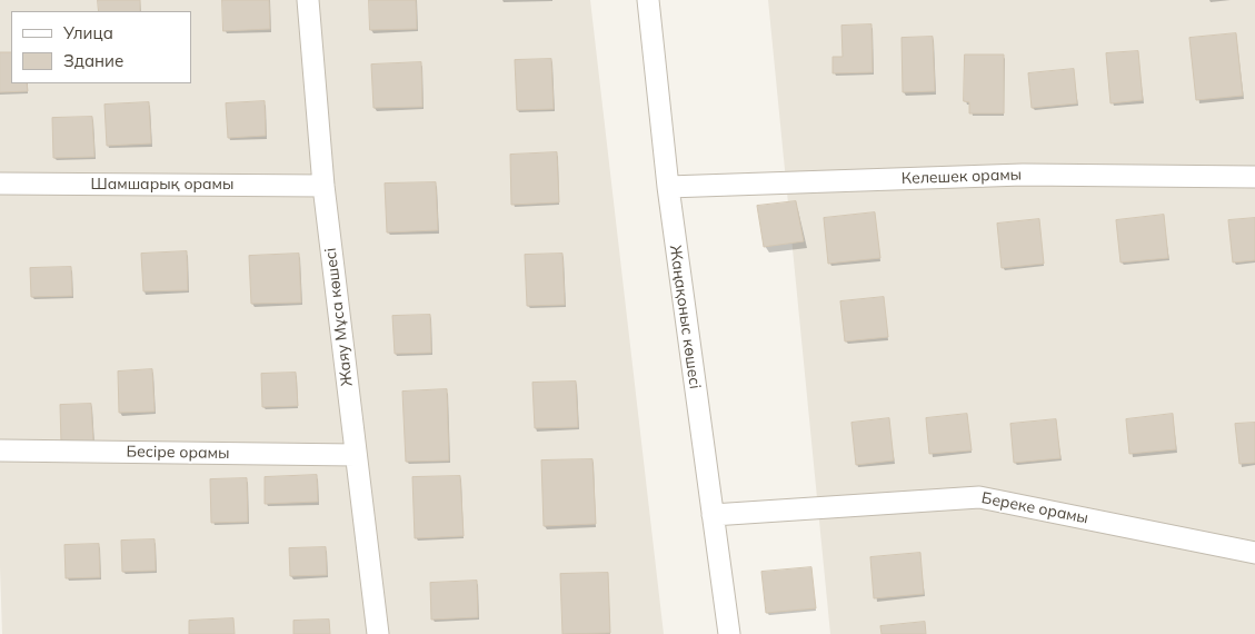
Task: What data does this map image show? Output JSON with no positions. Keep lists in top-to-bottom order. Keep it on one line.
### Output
{"streets":{"street":["Келешек орамы","Шамшарық орамы","Жаяу Мұса көшесі","Жаңақоныс көшесі","Бесіре орамы","Береке орамы"]},"crossings":[["Келешек орамы","Жаңақоныс көшесі"],["Шамшарық орамы","Жаяу Мұса көшесі"],["Жаяу Мұса көшесі","Бесіре орамы"],["Жаңақоныс көшесі","Береке орамы"]],"legend":["Улица","Здание"]}
